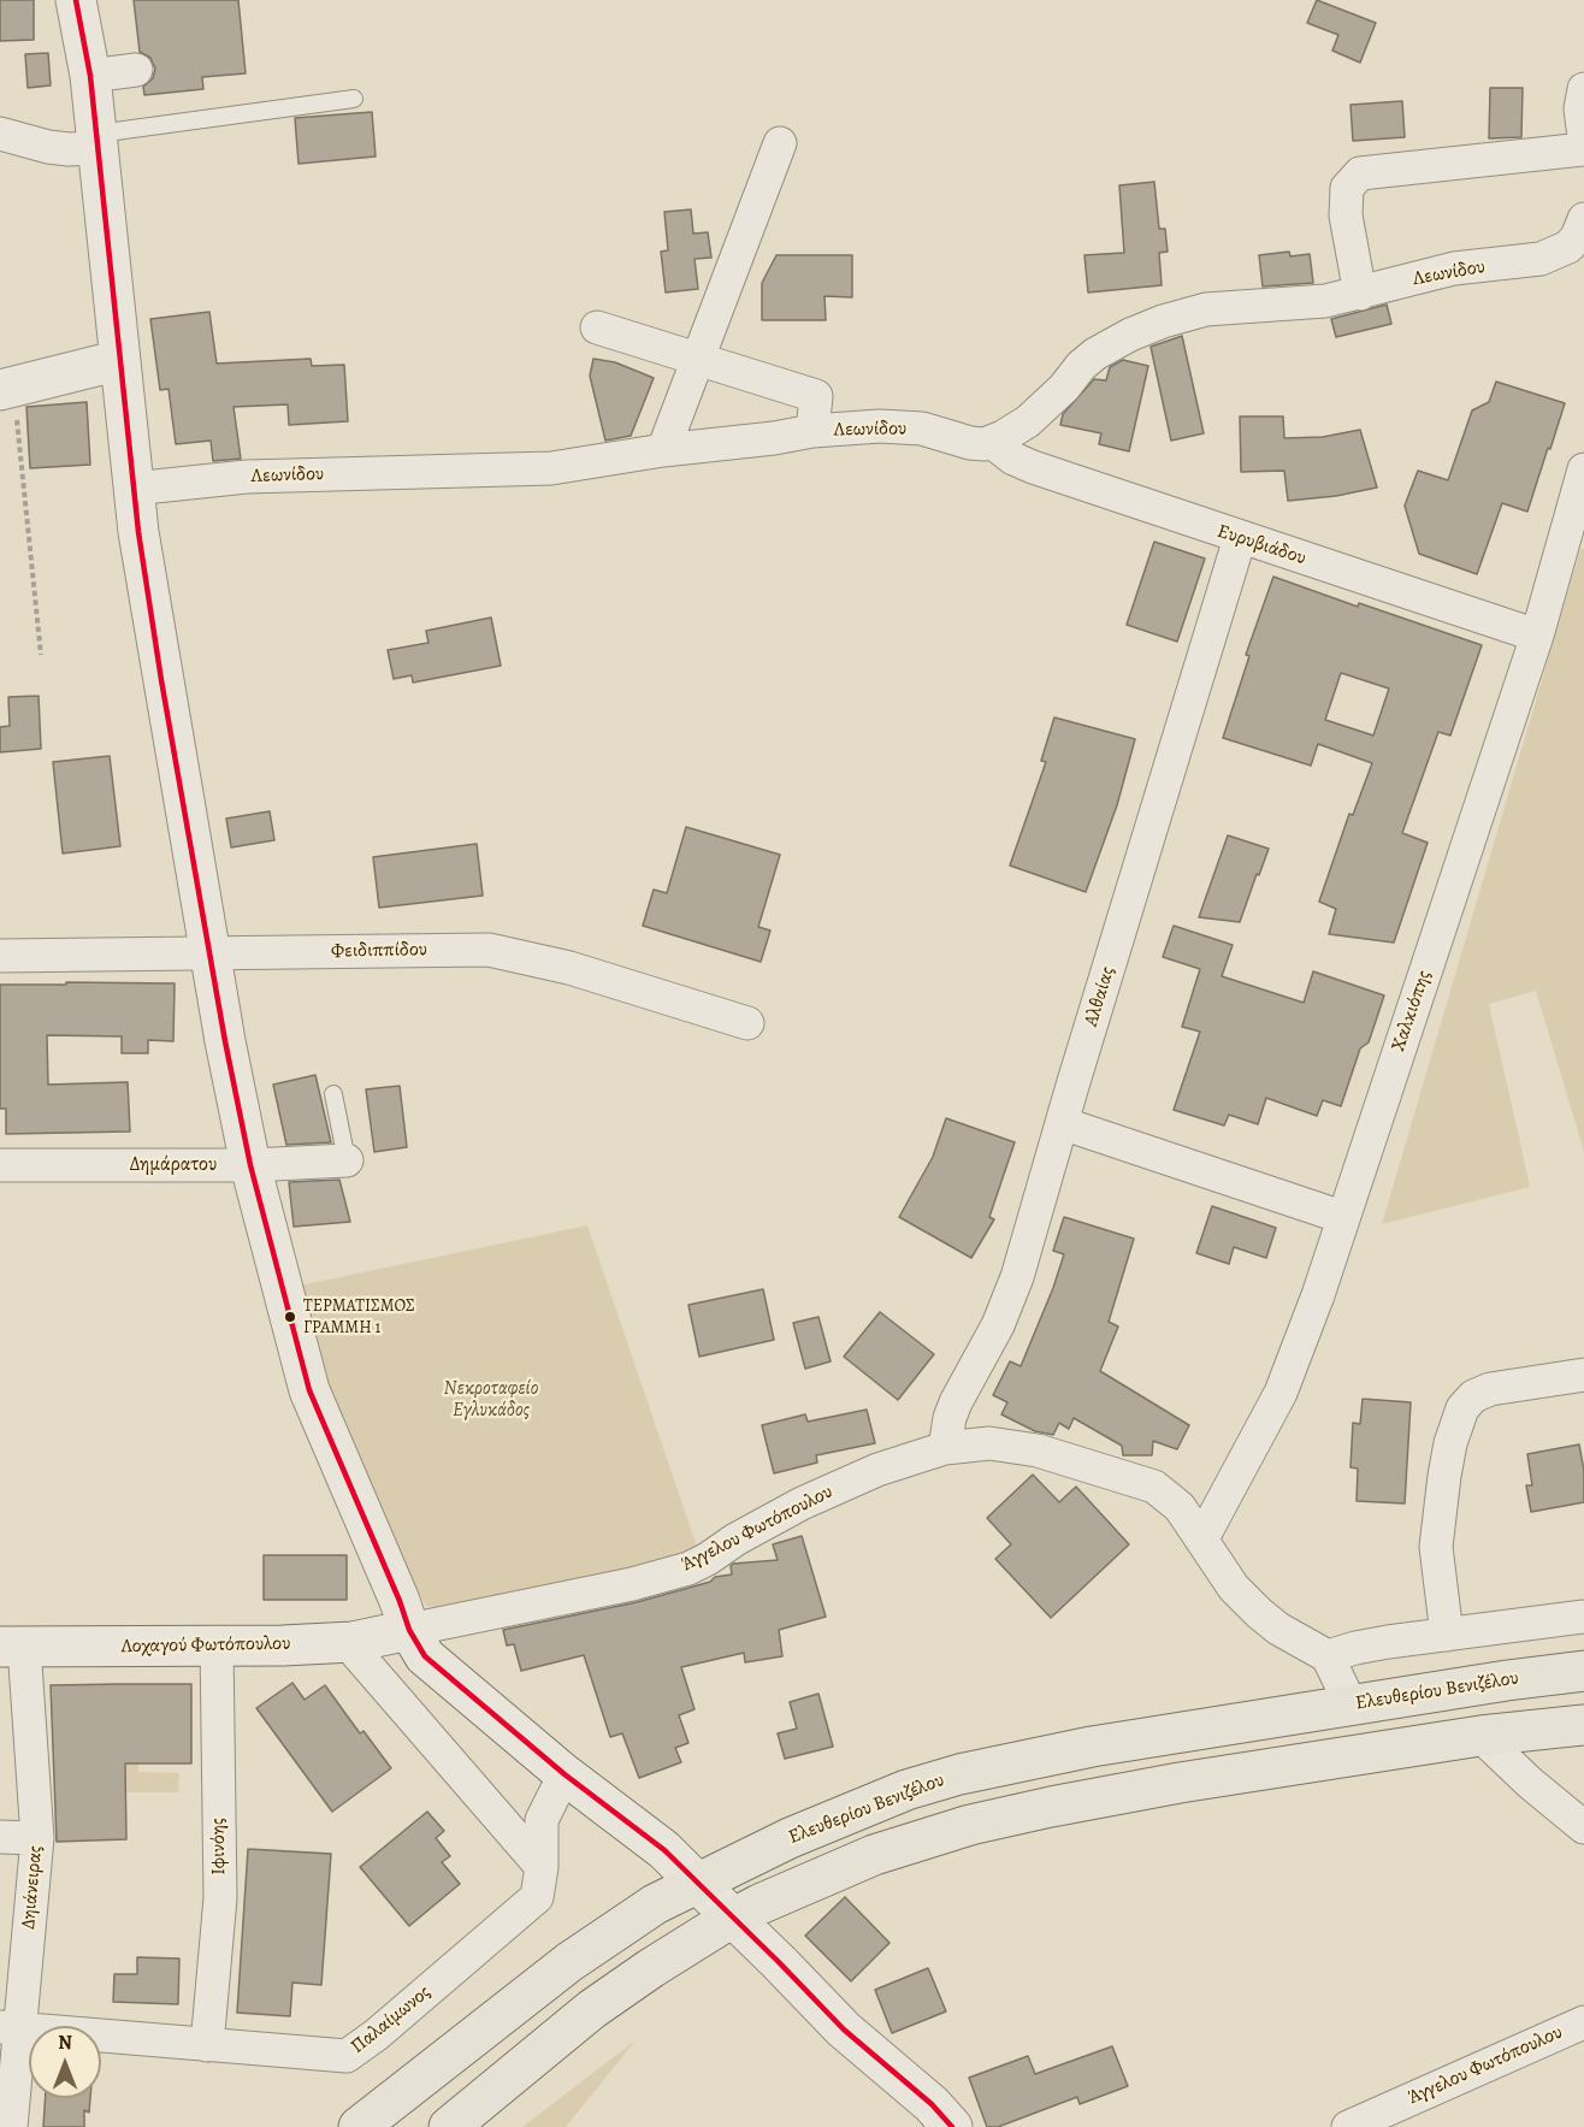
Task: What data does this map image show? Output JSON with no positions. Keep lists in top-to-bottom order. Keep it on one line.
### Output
{"streets":{"main road":["Ελευθερίου Βενιζέλου"],"street":["Λεωνίδου","Ευρυβιάδου","Φειδιππίδου","Αλθαίας","Χαλκιόπης","Δημάρατου","Άγγελου Φωτόπουλου","Λοχαγού Φωτόπουλου","Ιφινόης","Δηιάνειρας","Παλαίμωνος"]},"crossings":[["Λεωνίδου","Ευρυβιάδου"],["Ευρυβιάδου","Αλθαίας"],["Ευρυβιάδου","Χαλκιόπης"],["Αλθαίας","Άγγελου Φωτόπουλου"],["Χαλκιόπης","Άγγελου Φωτόπουλου"],["Άγγελου Φωτόπουλου","Λοχαγού Φωτόπουλου"],["Λοχαγού Φωτόπουλου","Ιφινόης"],["Λοχαγού Φωτόπουλου","Δηιάνειρας"],["Ιφινόης","Παλαίμωνος"],["Δηιάνειρας","Παλαίμωνος"]],"parks":["Νεκροταφείο Εγλυκάδος"],"places":["ΤΕΡΜΑΤΙΣΜΟΣ ΓΡΑΜΜΗ 1"],"north":"top"}
